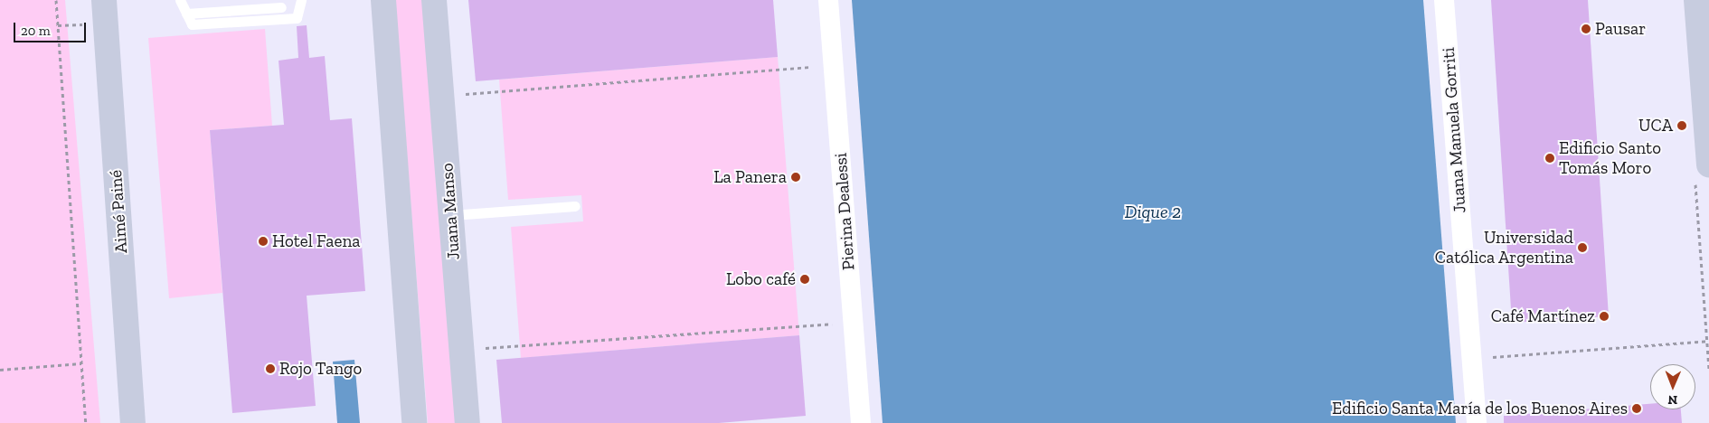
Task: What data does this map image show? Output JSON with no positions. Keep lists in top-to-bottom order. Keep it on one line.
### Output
{"streets":{"street":["Juana Manuela Gorriti","Aimé Painé","Juana Manso","Pierina Dealessi"]},"water":["Dique 2"],"places":["Pausar","UCA","Edificio Santo Tomás Moro","La Panera","Hotel Faena","Universidad Católica Argentina","Lobo café","Café Martínez","Rojo Tango","Edificio Santa María de los Buenos Aires"],"scale_bar":"20 m","north":"bottom"}
